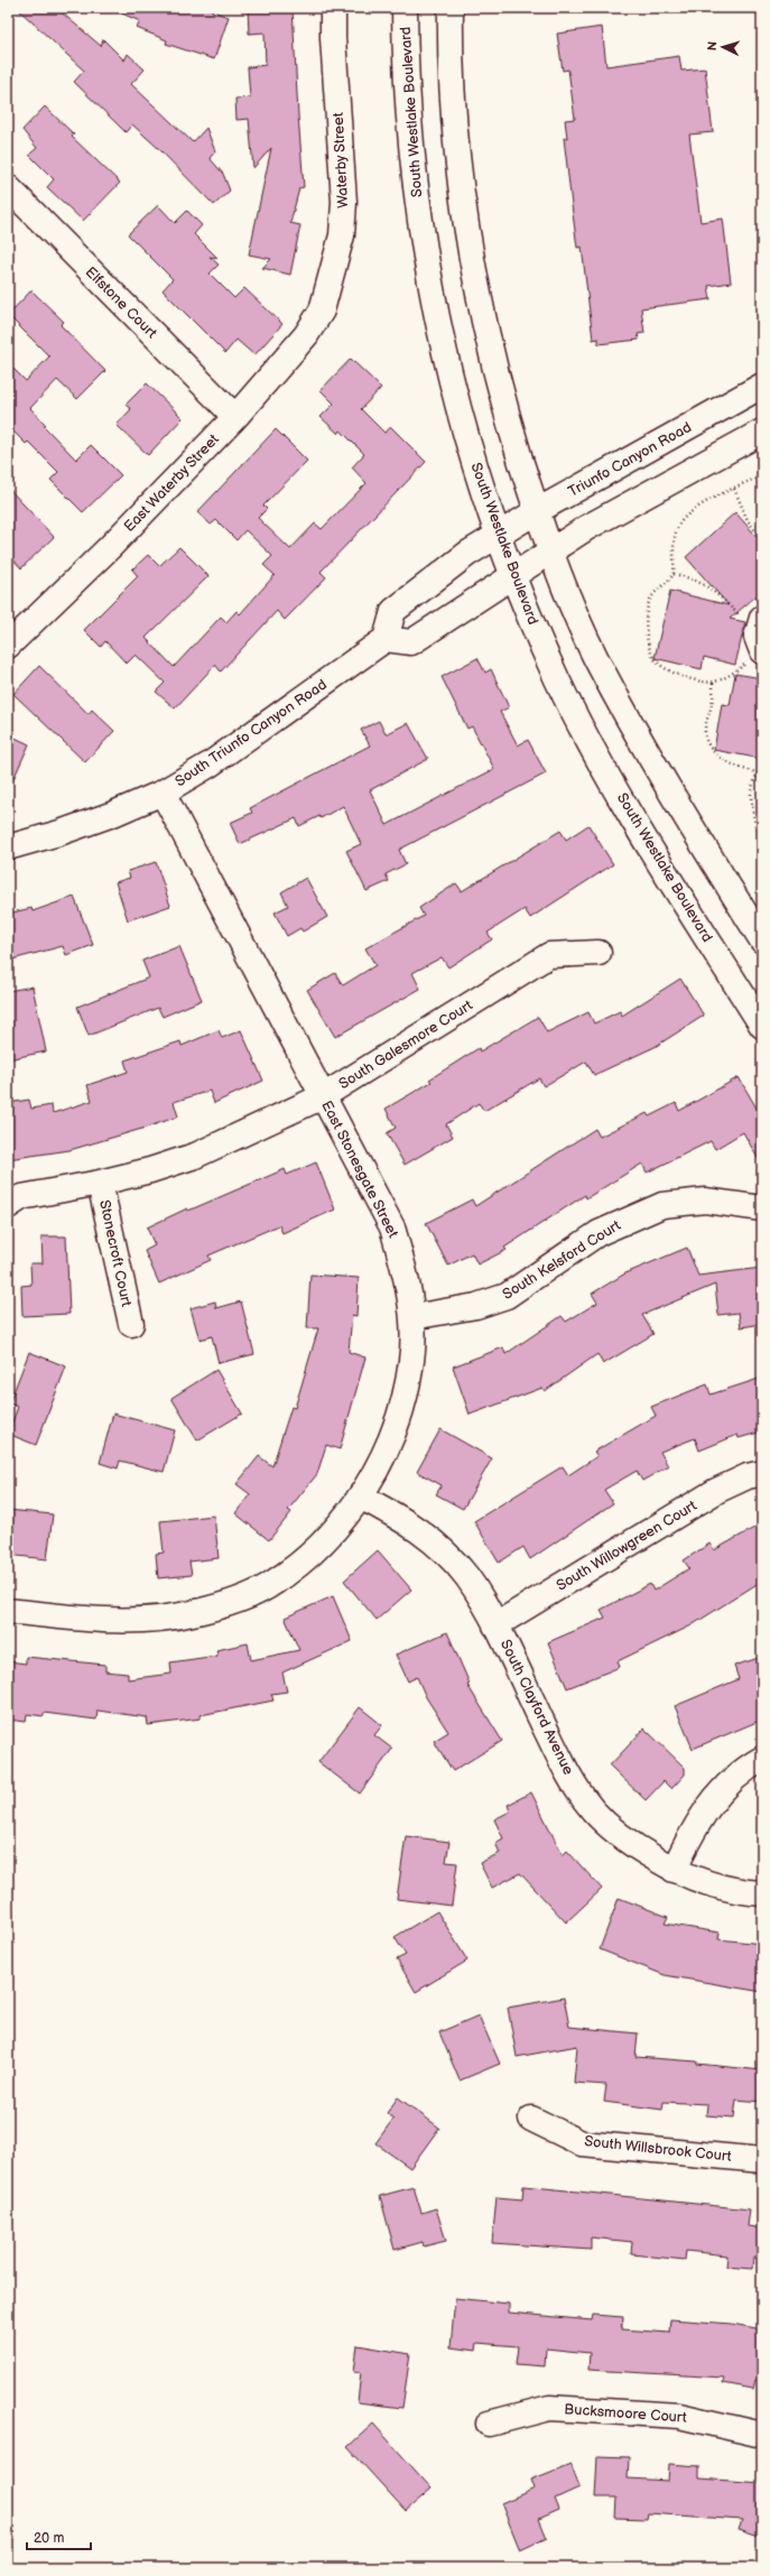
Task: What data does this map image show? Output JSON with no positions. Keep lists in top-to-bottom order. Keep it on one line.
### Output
{"streets":{"street":["South Westlake Boulevard","Waterby Street","Elfstone Court","Triunfo Canyon Road","East Waterby Street","South Triunfo Canyon Road","South Galesmore Court","East Stonesgate Street","Stonecroft Court","South Kelsford Court","South Willowgreen Court","South Clayford Avenue","South Willsbrook Court","Bucksmoore Court"]},"crossings":[["South Westlake Boulevard","Triunfo Canyon Road"],["Waterby Street","East Waterby Street"],["Elfstone Court","East Waterby Street"],["South Triunfo Canyon Road","East Stonesgate Street"],["South Galesmore Court","East Stonesgate Street"],["South Galesmore Court","Stonecroft Court"],["East Stonesgate Street","South Kelsford Court"],["East Stonesgate Street","South Clayford Avenue"],["South Willowgreen Court","South Clayford Avenue"]],"scale_bar":"20 m","north":"left"}
